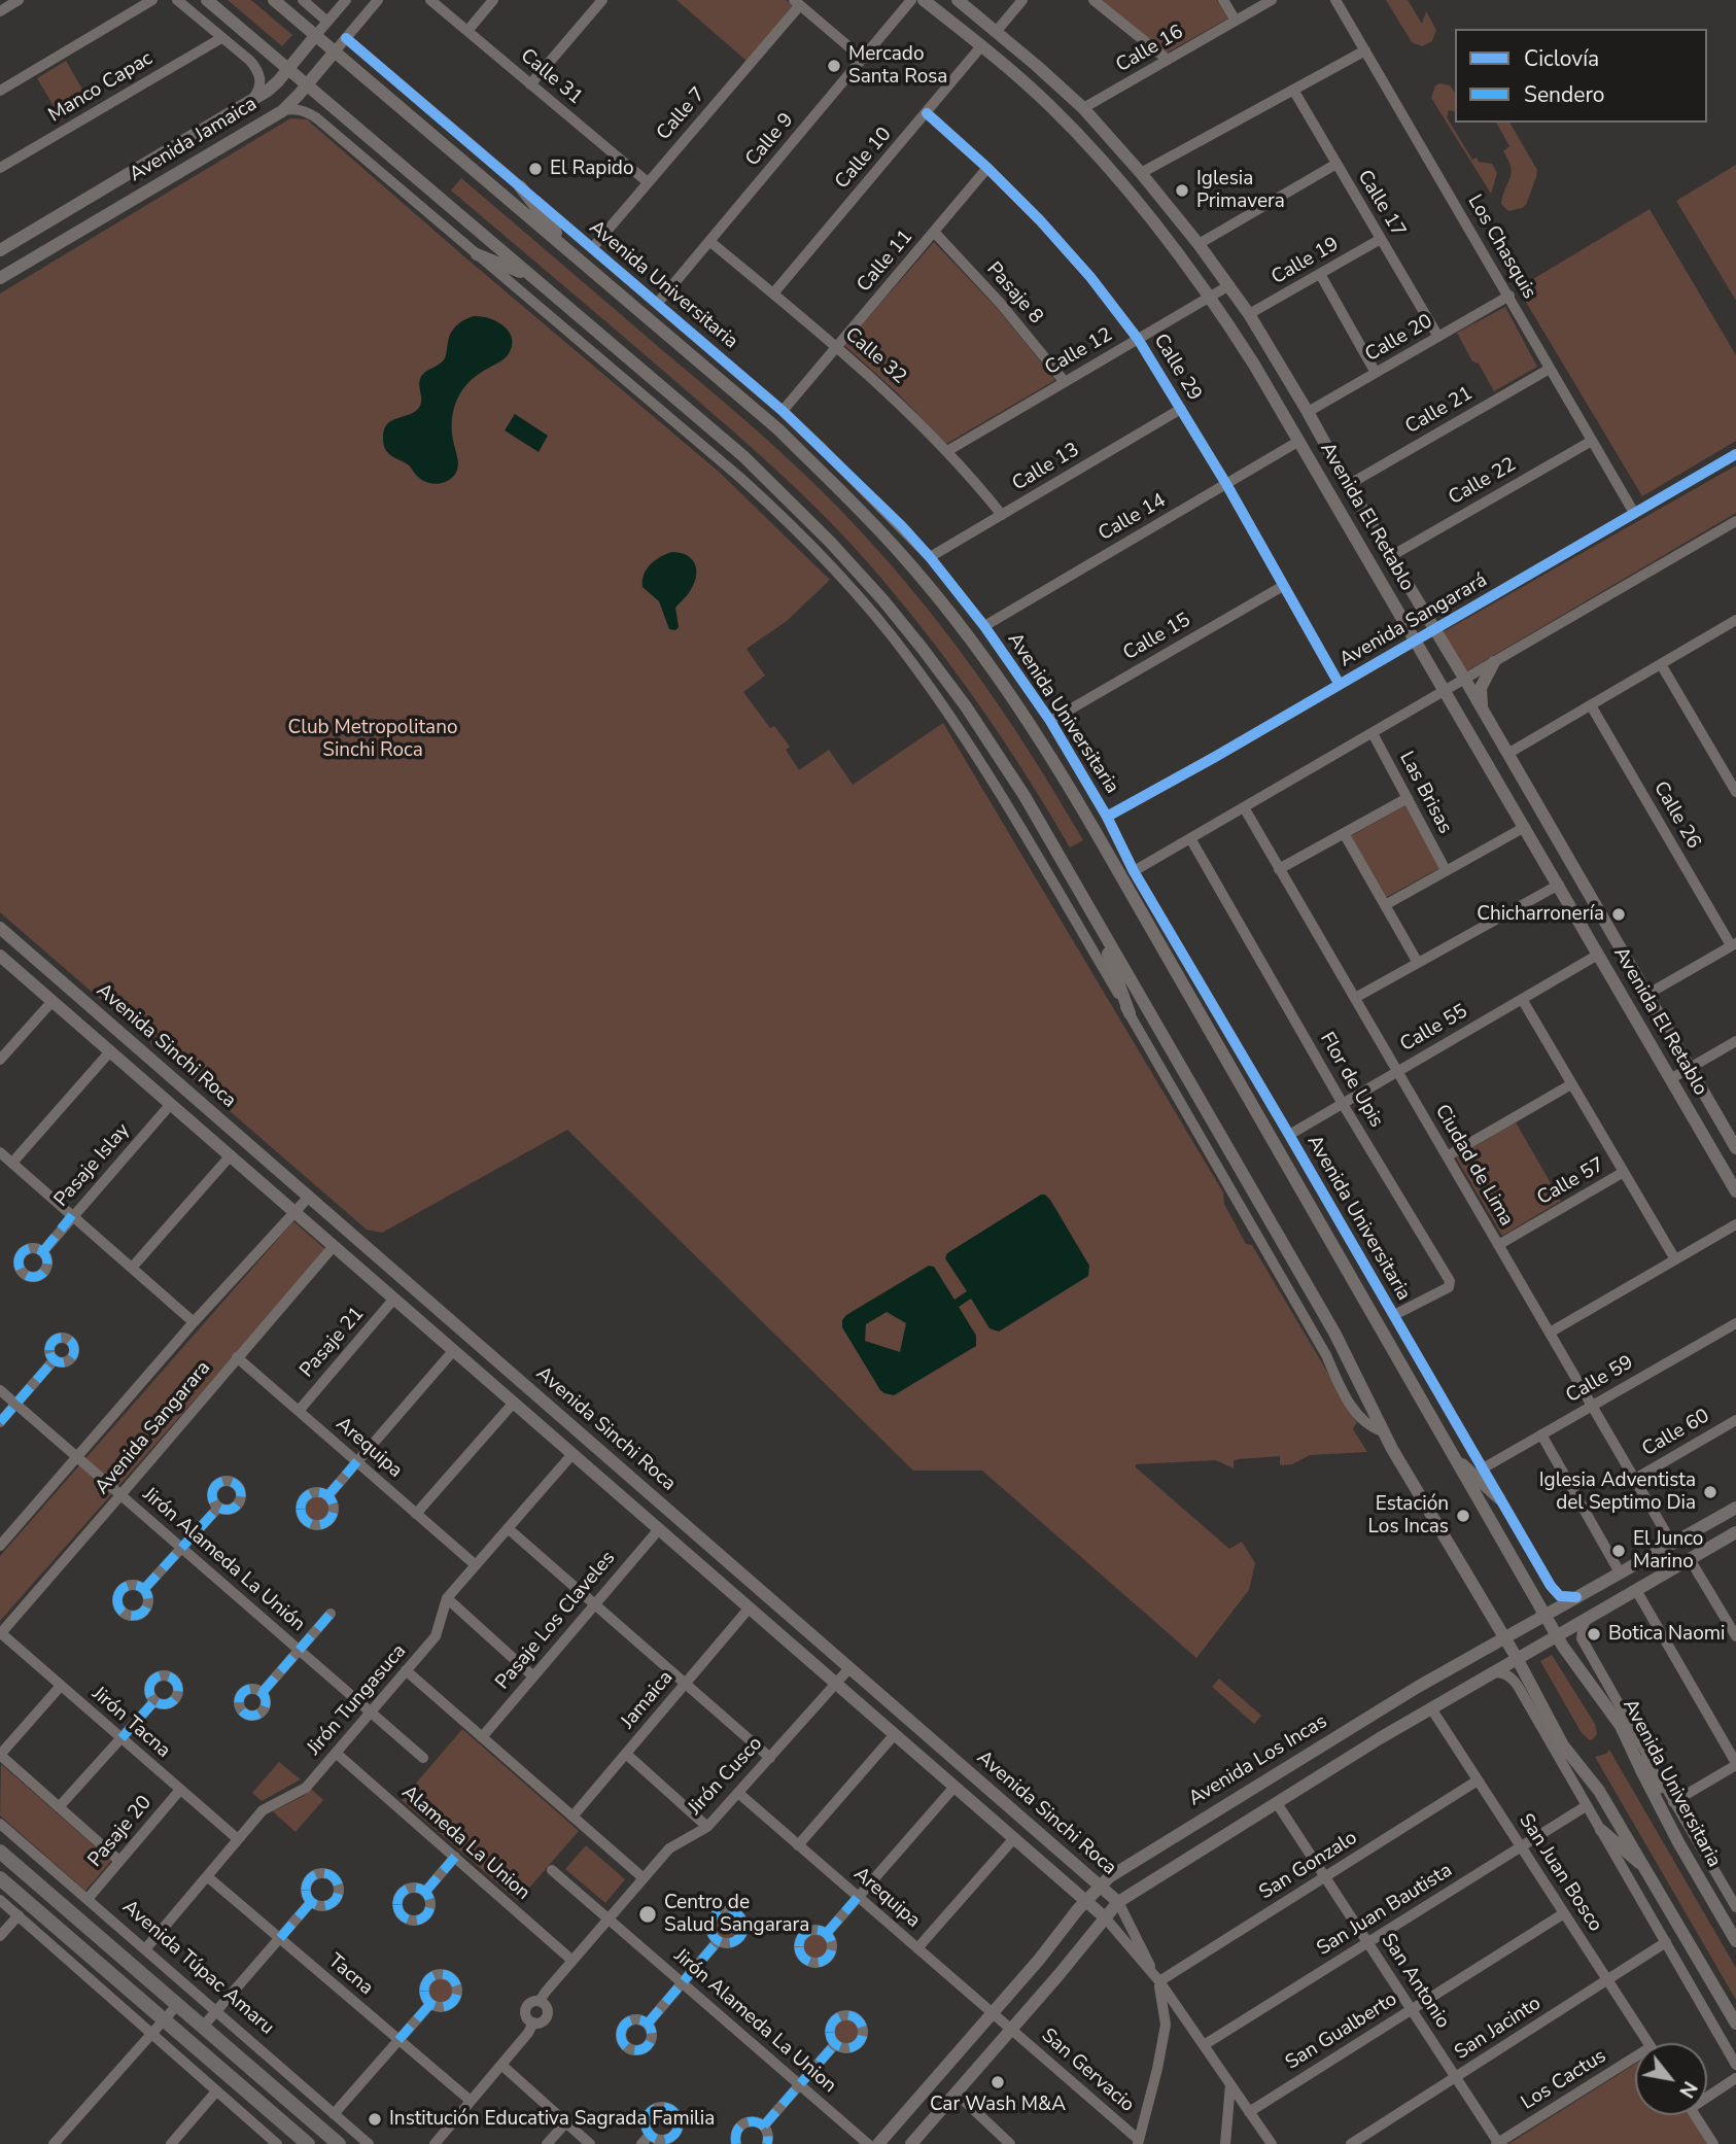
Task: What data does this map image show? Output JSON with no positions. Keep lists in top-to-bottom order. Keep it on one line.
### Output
{"streets":{"highway":["Avenida Túpac Amaru"],"main road":["Avenida Jamaica","Avenida Universitaria","Avenida El Retablo","Avenida Sinchi Roca","Avenida Los Incas"],"street":["Calle 16","Calle 31","Manco Capac","Calle 7","Calle 9","Calle 10","Calle 17","Los Chasquis","Calle 11","Calle 19","Pasaje 8","Calle 20","Calle 12","Calle 32","Calle 29","Calle 21","Calle 13","Calle 22","Calle 14","Avenida Sangarará","Calle 15","Las Brisas","Calle 26","Calle 55","Flor de Upis","Pasaje Islay","Ciudad de Lima","Calle 57","Pasaje 21","Calle 59","Avenida Sangarara","Calle 60","Arequipa","Jirón Alameda La Unión","Pasaje Los Claveles","Jirón Tungasuca","Jamaica","Jirón Tacna","Jirón Cusco","Pasaje 20","Alameda La Union","San Gonzalo","San Juan Bosco","San Juan Bautista","Tacna","San Antonio","Jirón Alameda La Union","San Jacinto","San Gualberto","San Gervacio","Los Cactus"]},"crossings":[["Calle 16","Avenida El Retablo"],["Calle 31","Calle 7"],["Calle 7","Avenida Universitaria"],["Avenida Jamaica","Avenida Universitaria"],["Calle 9","Avenida Universitaria"],["Calle 9","Calle 32"],["Calle 10","Calle 32"],["Calle 10","Calle 29"],["Calle 10","Avenida El Retablo"],["Calle 17","Calle 19"],["Calle 17","Calle 20"],["Los Chasquis","Calle 20"],["Los Chasquis","Calle 21"],["Los Chasquis","Calle 22"],["Los Chasquis","Avenida Sangarará"],["Calle 11","Avenida Universitaria"],["Calle 11","Pasaje 8"],["Calle 11","Calle 32"],["Calle 11","Calle 29"],["Calle 19","Avenida El Retablo"],["Avenida Universitaria","Calle 13"],["Avenida Universitaria","Calle 14"],["Avenida Universitaria","Avenida Sangarará"],["Avenida Universitaria","Calle 15"],["Avenida Universitaria","Calle 55"],["Avenida Universitaria","Flor de Upis"],["Avenida Universitaria","Calle 59"],["Avenida Universitaria","Avenida Los Incas"],["Pasaje 8","Calle 12"],["Calle 20","Avenida El Retablo"],["Calle 12","Calle 32"],["Calle 12","Calle 29"],["Calle 12","Avenida El Retablo"],["Calle 32","Calle 13"],["Calle 29","Calle 13"],["Calle 29","Calle 14"],["Calle 29","Avenida Sangarará"],["Calle 29","Calle 15"],["Calle 21","Avenida El Retablo"],["Calle 22","Avenida El Retablo"],["Avenida El Retablo","Calle 14"],["Avenida El Retablo","Avenida Sangarará"],["Avenida El Retablo","Calle 55"],["Calle 55","Flor de Upis"],["Calle 55","Ciudad de Lima"],["Avenida Sinchi Roca","Pasaje Islay"],["Avenida Sinchi Roca","Pasaje 21"],["Avenida Sinchi Roca","Avenida Sangarara"],["Avenida Sinchi Roca","Pasaje Los Claveles"],["Avenida Sinchi Roca","Jirón Tungasuca"],["Avenida Sinchi Roca","Jamaica"],["Avenida Sinchi Roca","Avenida Los Incas"],["Avenida Sinchi Roca","Jirón Cusco"],["Avenida Sinchi Roca","San Gonzalo"],["Avenida Sinchi Roca","San Juan Bautista"],["Avenida Sinchi Roca","San Gualberto"],["Ciudad de Lima","Calle 57"],["Ciudad de Lima","Calle 59"],["Ciudad de Lima","Calle 60"],["Ciudad de Lima","Avenida Los Incas"],["Pasaje 21","Arequipa"],["Avenida Sangarara","Arequipa"],["Avenida Sangarara","Jirón Alameda La Unión"],["Avenida Sangarara","Jirón Tacna"],["Arequipa","Jirón Tungasuca"],["Arequipa","Avenida Los Incas"],["Arequipa","Jirón Cusco"],["Arequipa","San Gervacio"],["Jirón Alameda La Unión","Jirón Tungasuca"],["Jirón Tungasuca","Jirón Tacna"],["Jirón Tungasuca","Alameda La Union"],["Jirón Tungasuca","Avenida Túpac Amaru"],["Jirón Tungasuca","Tacna"],["Jirón Tacna","Pasaje 20"],["Jirón Cusco","Alameda La Union"],["Jirón Cusco","Jirón Alameda La Union"],["Pasaje 20","Avenida Túpac Amaru"],["San Gonzalo","San Juan Bosco"],["San Gonzalo","San Antonio"],["San Juan Bosco","San Juan Bautista"],["San Juan Bosco","San Jacinto"],["San Juan Bosco","San Gualberto"],["San Juan Bautista","San Antonio"],["San Antonio","San Jacinto"],["San Antonio","San Gualberto"],["San Antonio","Los Cactus"]],"parks":["Club Metropolitano Sinchi Roca"],"places":["Mercado Santa Rosa","El Rapido","Iglesia Primavera","Chicharronería","Iglesia Adventista del Septimo Dia","Estación Los Incas","El Junco Marino","Botica Naomi","Centro de Salud Sangarara","Car Wash M&A","Institución Educativa Sagrada Familia"],"legend":["Ciclovía","Sendero"],"north":"bottom right"}
